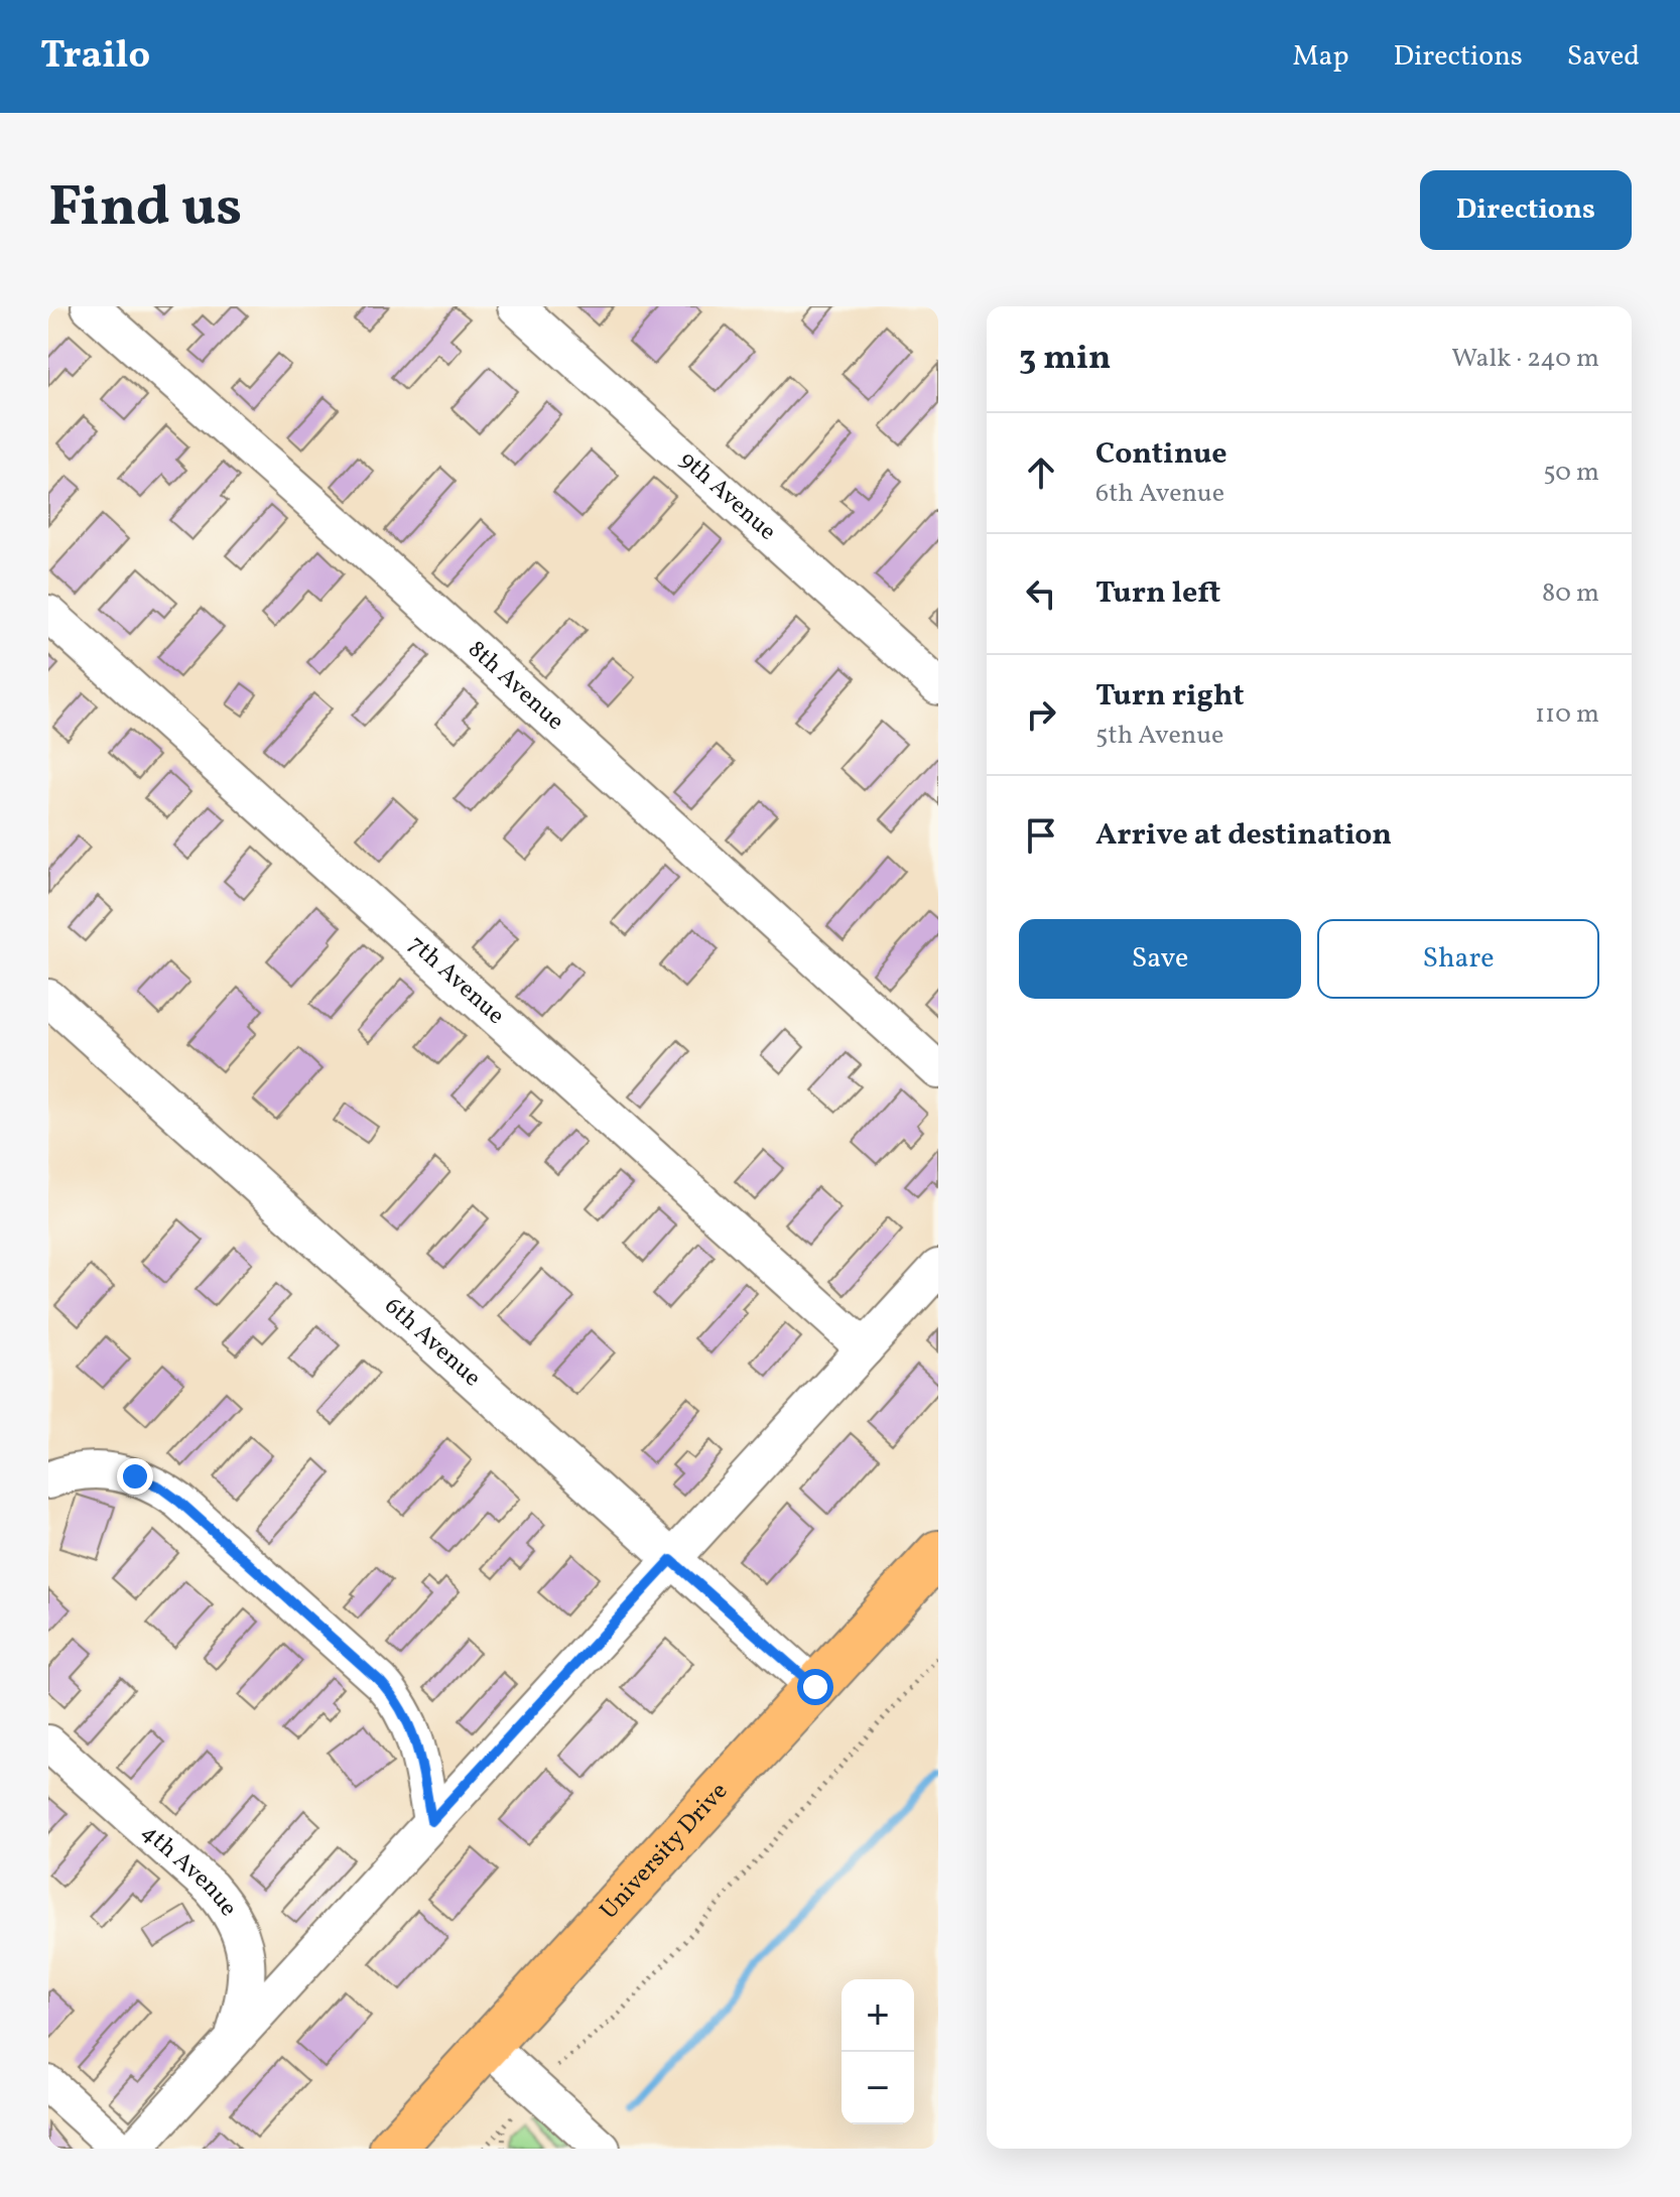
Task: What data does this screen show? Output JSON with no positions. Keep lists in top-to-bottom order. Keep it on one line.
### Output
{"streets":{"main road":["University Drive"],"street":["9th Avenue","8th Avenue","7th Avenue","6th Avenue","4th Avenue"]},"crossings":[["6th Avenue","University Drive"]],"page":{"header":"Trailo","nav":["Map","Directions","Saved"],"title":"Find us","buttons":["Directions",["Save","Share"]],"heading":["3 min","Walk · 240 m"],"list":[["Continue","6th Avenue","50 m"],["Turn left","80 m"],["Turn right","5th Avenue","110 m"],"Arrive at destination"],"map_buttons":["+","−"]}}
